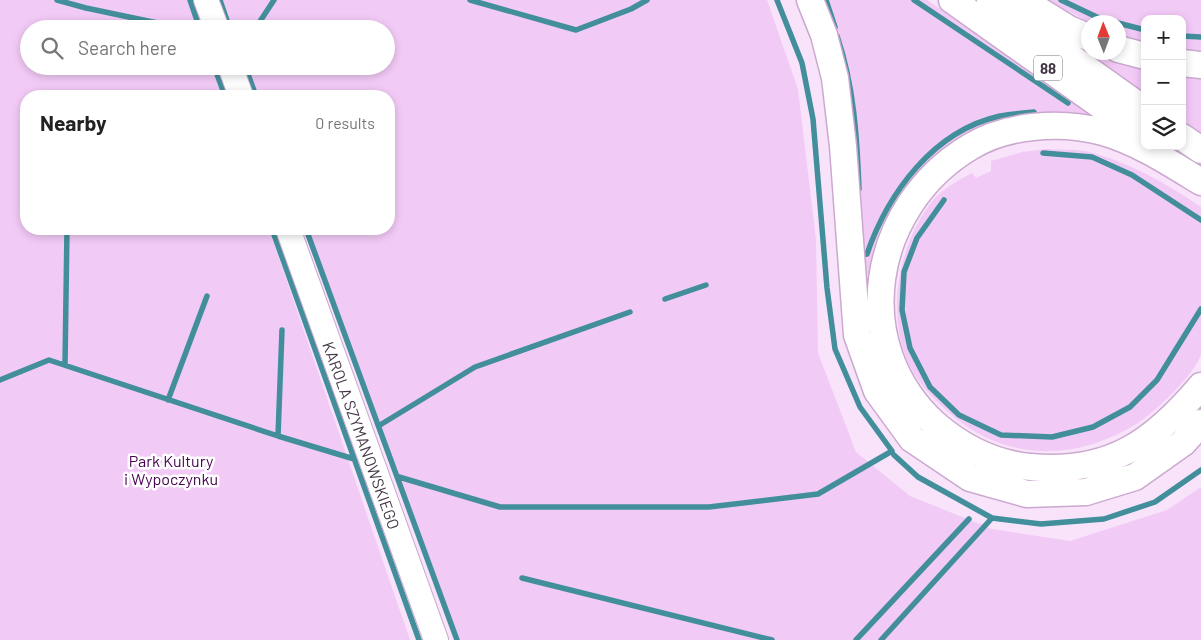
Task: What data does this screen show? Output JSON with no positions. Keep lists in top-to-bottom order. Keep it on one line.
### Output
{"streets":{"main road":["88"],"street":["KAROLA SZYMANOWSKIEGO"]},"parks":["Park Kultury i Wypoczynku"],"north":"top","page":{"map_buttons":["+","−"],"search":"Search here","heading":["Nearby","0 results"]}}
